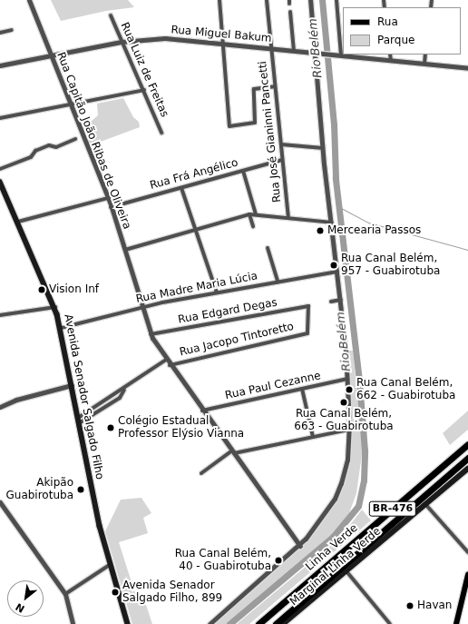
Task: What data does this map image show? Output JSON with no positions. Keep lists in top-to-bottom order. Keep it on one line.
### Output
{"streets":{"highway":["BR-476","Linha Verde"],"main road":["Avenida Senador Salgado Filho","Marginal Linha Verde"],"street":["Rua Miguel Bakum","Rua Luiz de Freitas","Rua José Gianinni Pancetti","Rua Capitão João Ribas de Oliveira","Rua Frá Angélico","Rua Madre Maria Lúcia","Rua Edgard Degas","Rua Jacopo Tintoretto","Rua Paul Cezanne"]},"crossings":[["Rua Miguel Bakum","Rua Luiz de Freitas"],["Rua Miguel Bakum","Rua José Gianinni Pancetti"],["Rua Miguel Bakum","Rua Capitão João Ribas de Oliveira"],["Rua José Gianinni Pancetti","Rua Frá Angélico"],["Rua Capitão João Ribas de Oliveira","Rua Frá Angélico"],["Rua Capitão João Ribas de Oliveira","Rua Madre Maria Lúcia"],["Rua Capitão João Ribas de Oliveira","Rua Edgard Degas"],["Rua Capitão João Ribas de Oliveira","Rua Jacopo Tintoretto"],["Rua Capitão João Ribas de Oliveira","Rua Paul Cezanne"],["Rua Madre Maria Lúcia","Avenida Senador Salgado Filho"],["Rua Edgard Degas","Rua Jacopo Tintoretto"]],"water":["Rio Belém"],"places":["Mercearia Passos","Rua Canal Belém, 957 - Guabirotuba","Vision Inf","Rua Canal Belém, 662 - Guabirotuba","Rua Canal Belém, 663 - Guabirotuba","Colégio Estadual Professor Elýsio Vianna","Akipão Guabirotuba","Rua Canal Belém, 40 - Guabirotuba","Avenida Senador Salgado Filho, 899","Havan"],"legend":["Rua","Parque"],"north":"bottom left"}
